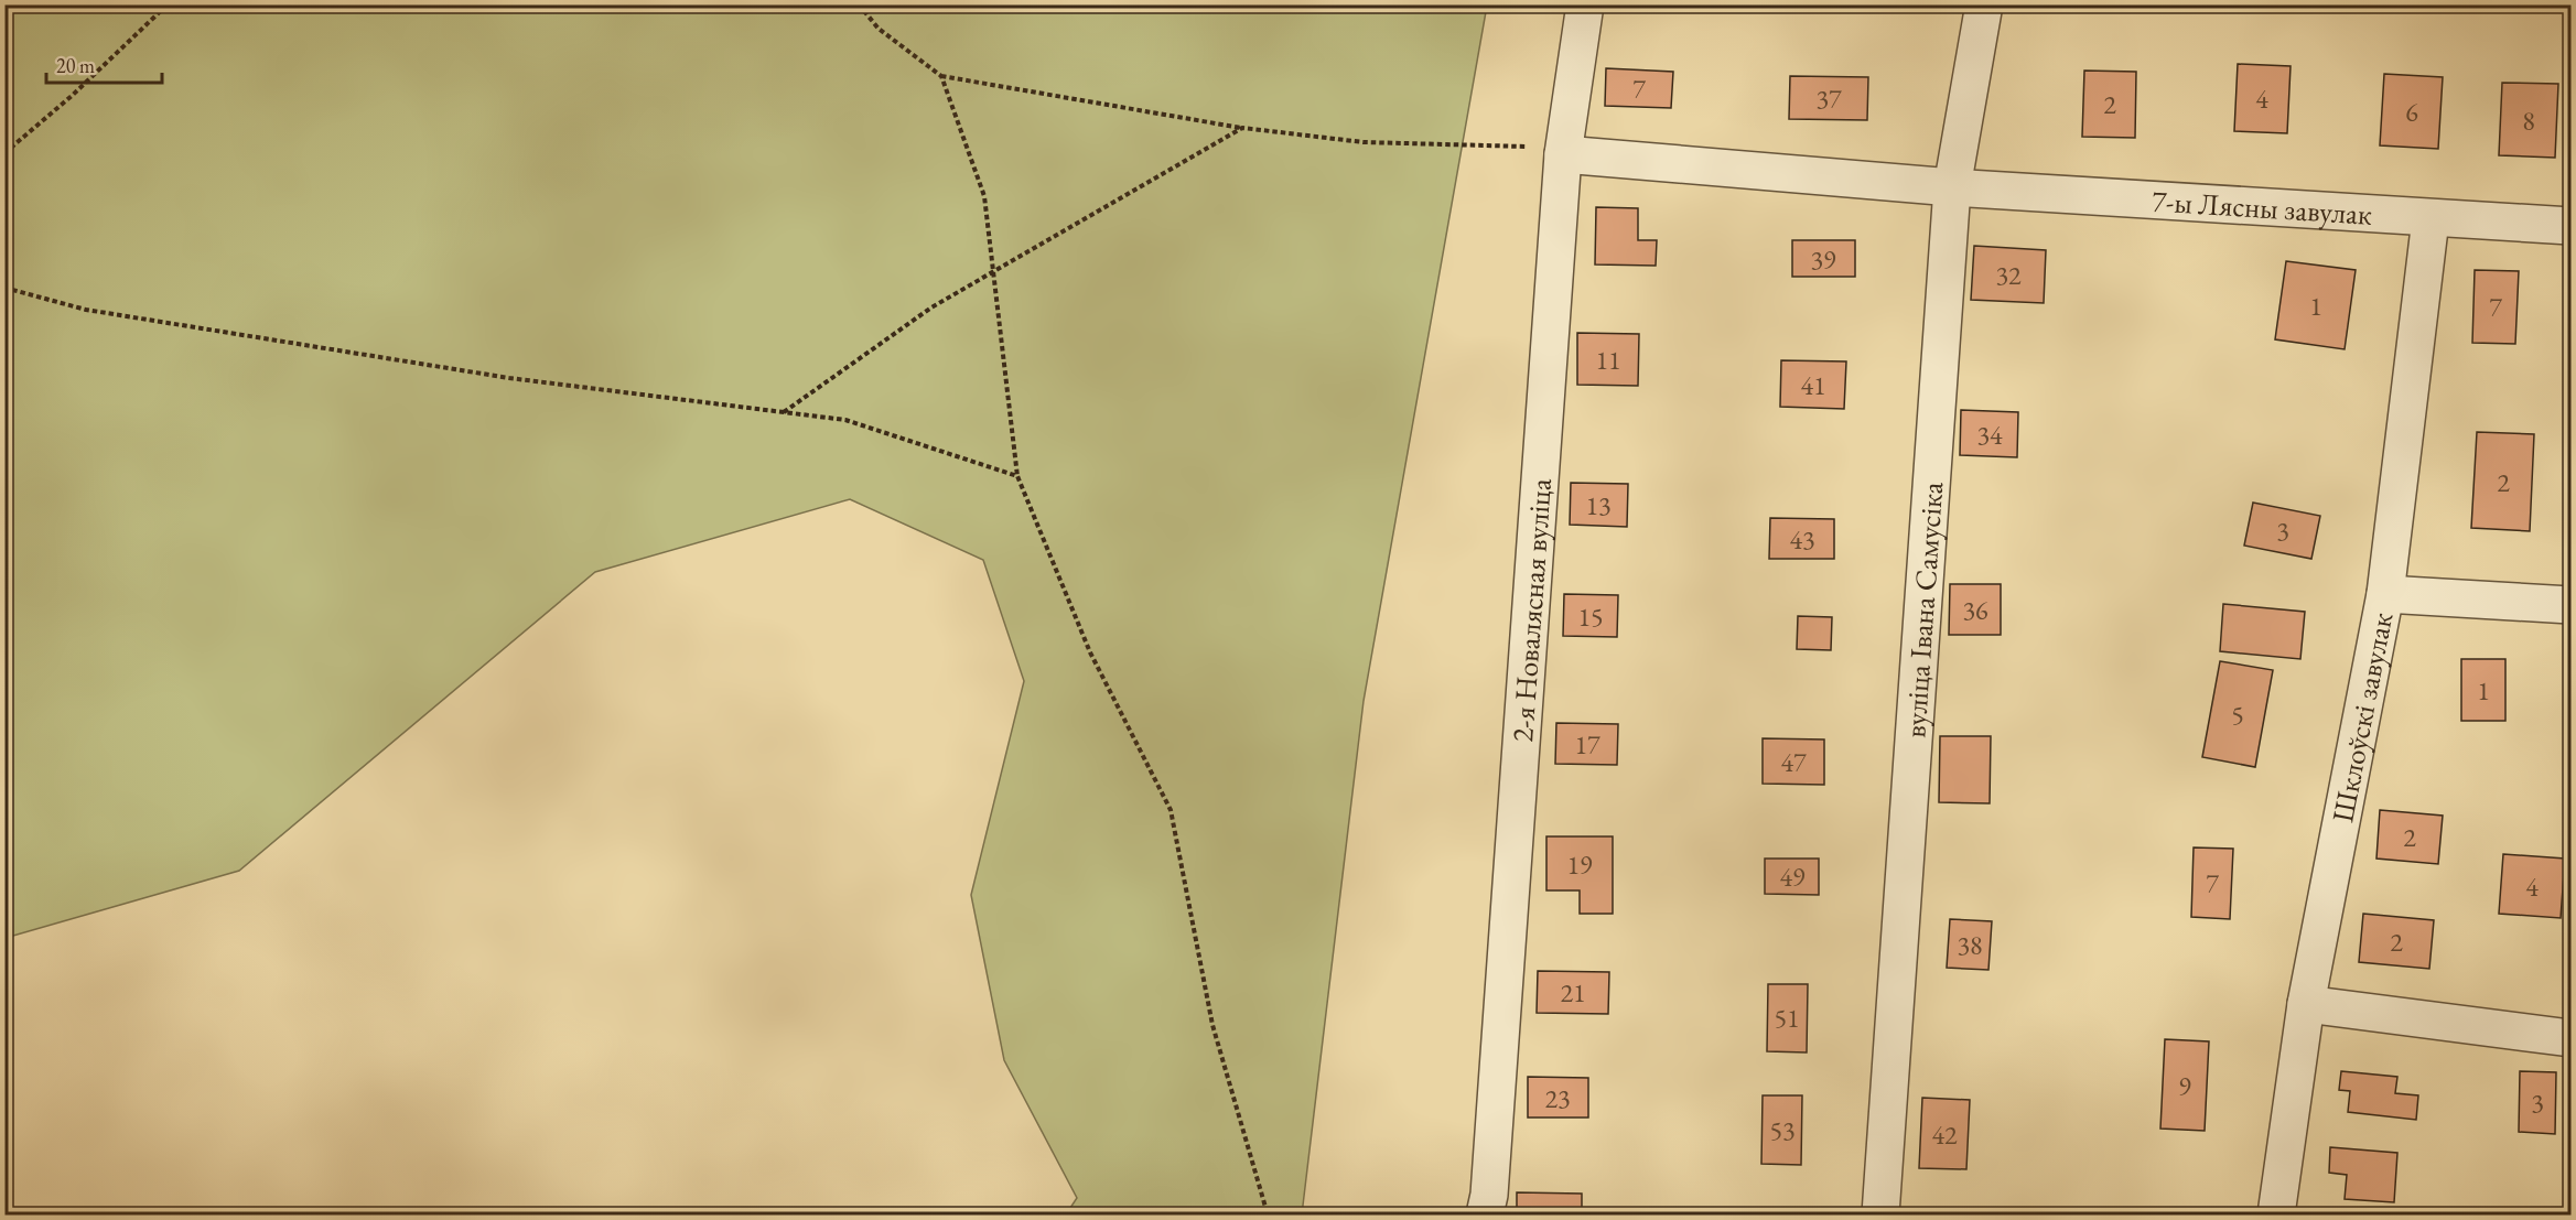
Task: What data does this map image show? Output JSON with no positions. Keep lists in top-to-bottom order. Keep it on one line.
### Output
{"streets":{"street":["7-ы Лясны завулак","вуліца Івана Самусіка","2-я Новалясная вуліца","Шклоўскі завулак"]},"crossings":[["7-ы Лясны завулак","вуліца Івана Самусіка"],["7-ы Лясны завулак","2-я Новалясная вуліца"],["7-ы Лясны завулак","Шклоўскі завулак"]],"house_numbers":["7","37","4","2","6","8","39","32","1","7","11","41","34","2","13","3","43","36","15","1","5","17","47","2","19","49","7","4","2","38","21","51","9","23","3","53","42"],"scale_bar":"20 m"}
